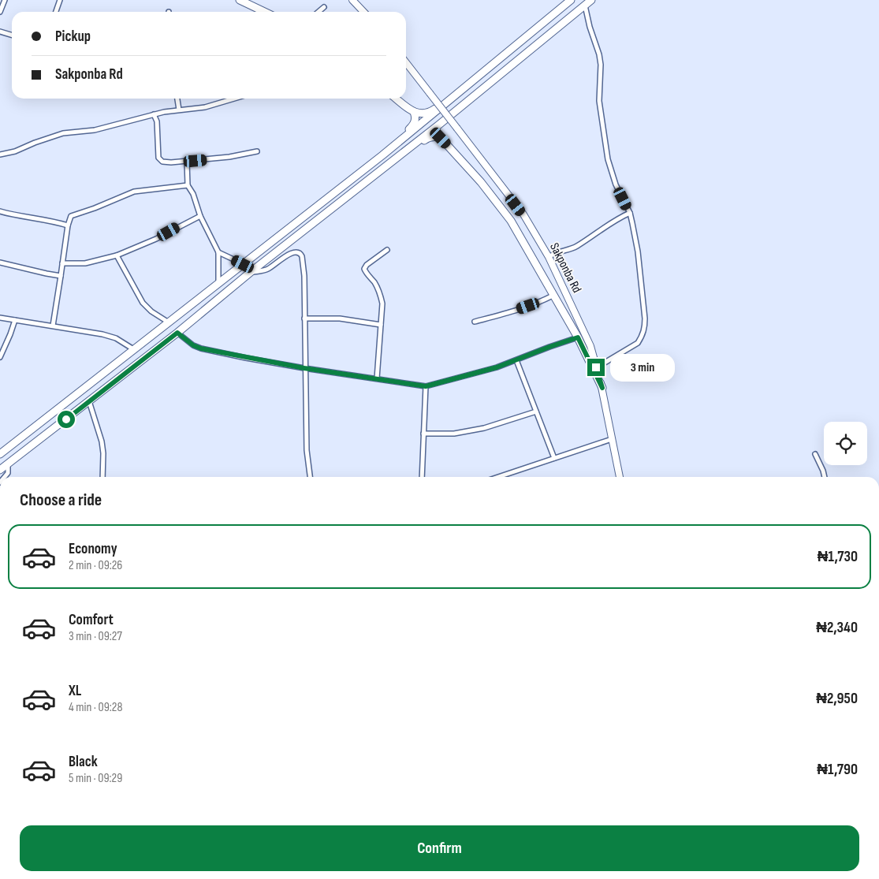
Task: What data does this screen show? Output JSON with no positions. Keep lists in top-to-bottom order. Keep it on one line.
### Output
{"streets":{"main road":["Sakponba Rd"]},"page":{"banner":["Pickup","Sakponba Rd"],"bubble":"3 min","heading":"Choose a ride","list":[{"name":"Economy","note":"2 min · 09:26","value":"₦1,730"},{"name":"Comfort","note":"3 min · 09:27","value":"₦2,340"},{"name":"XL","note":"4 min · 09:28","value":"₦2,950"},{"name":"Black","note":"5 min · 09:29","value":"₦1,790"}],"buttons":"Confirm"}}
